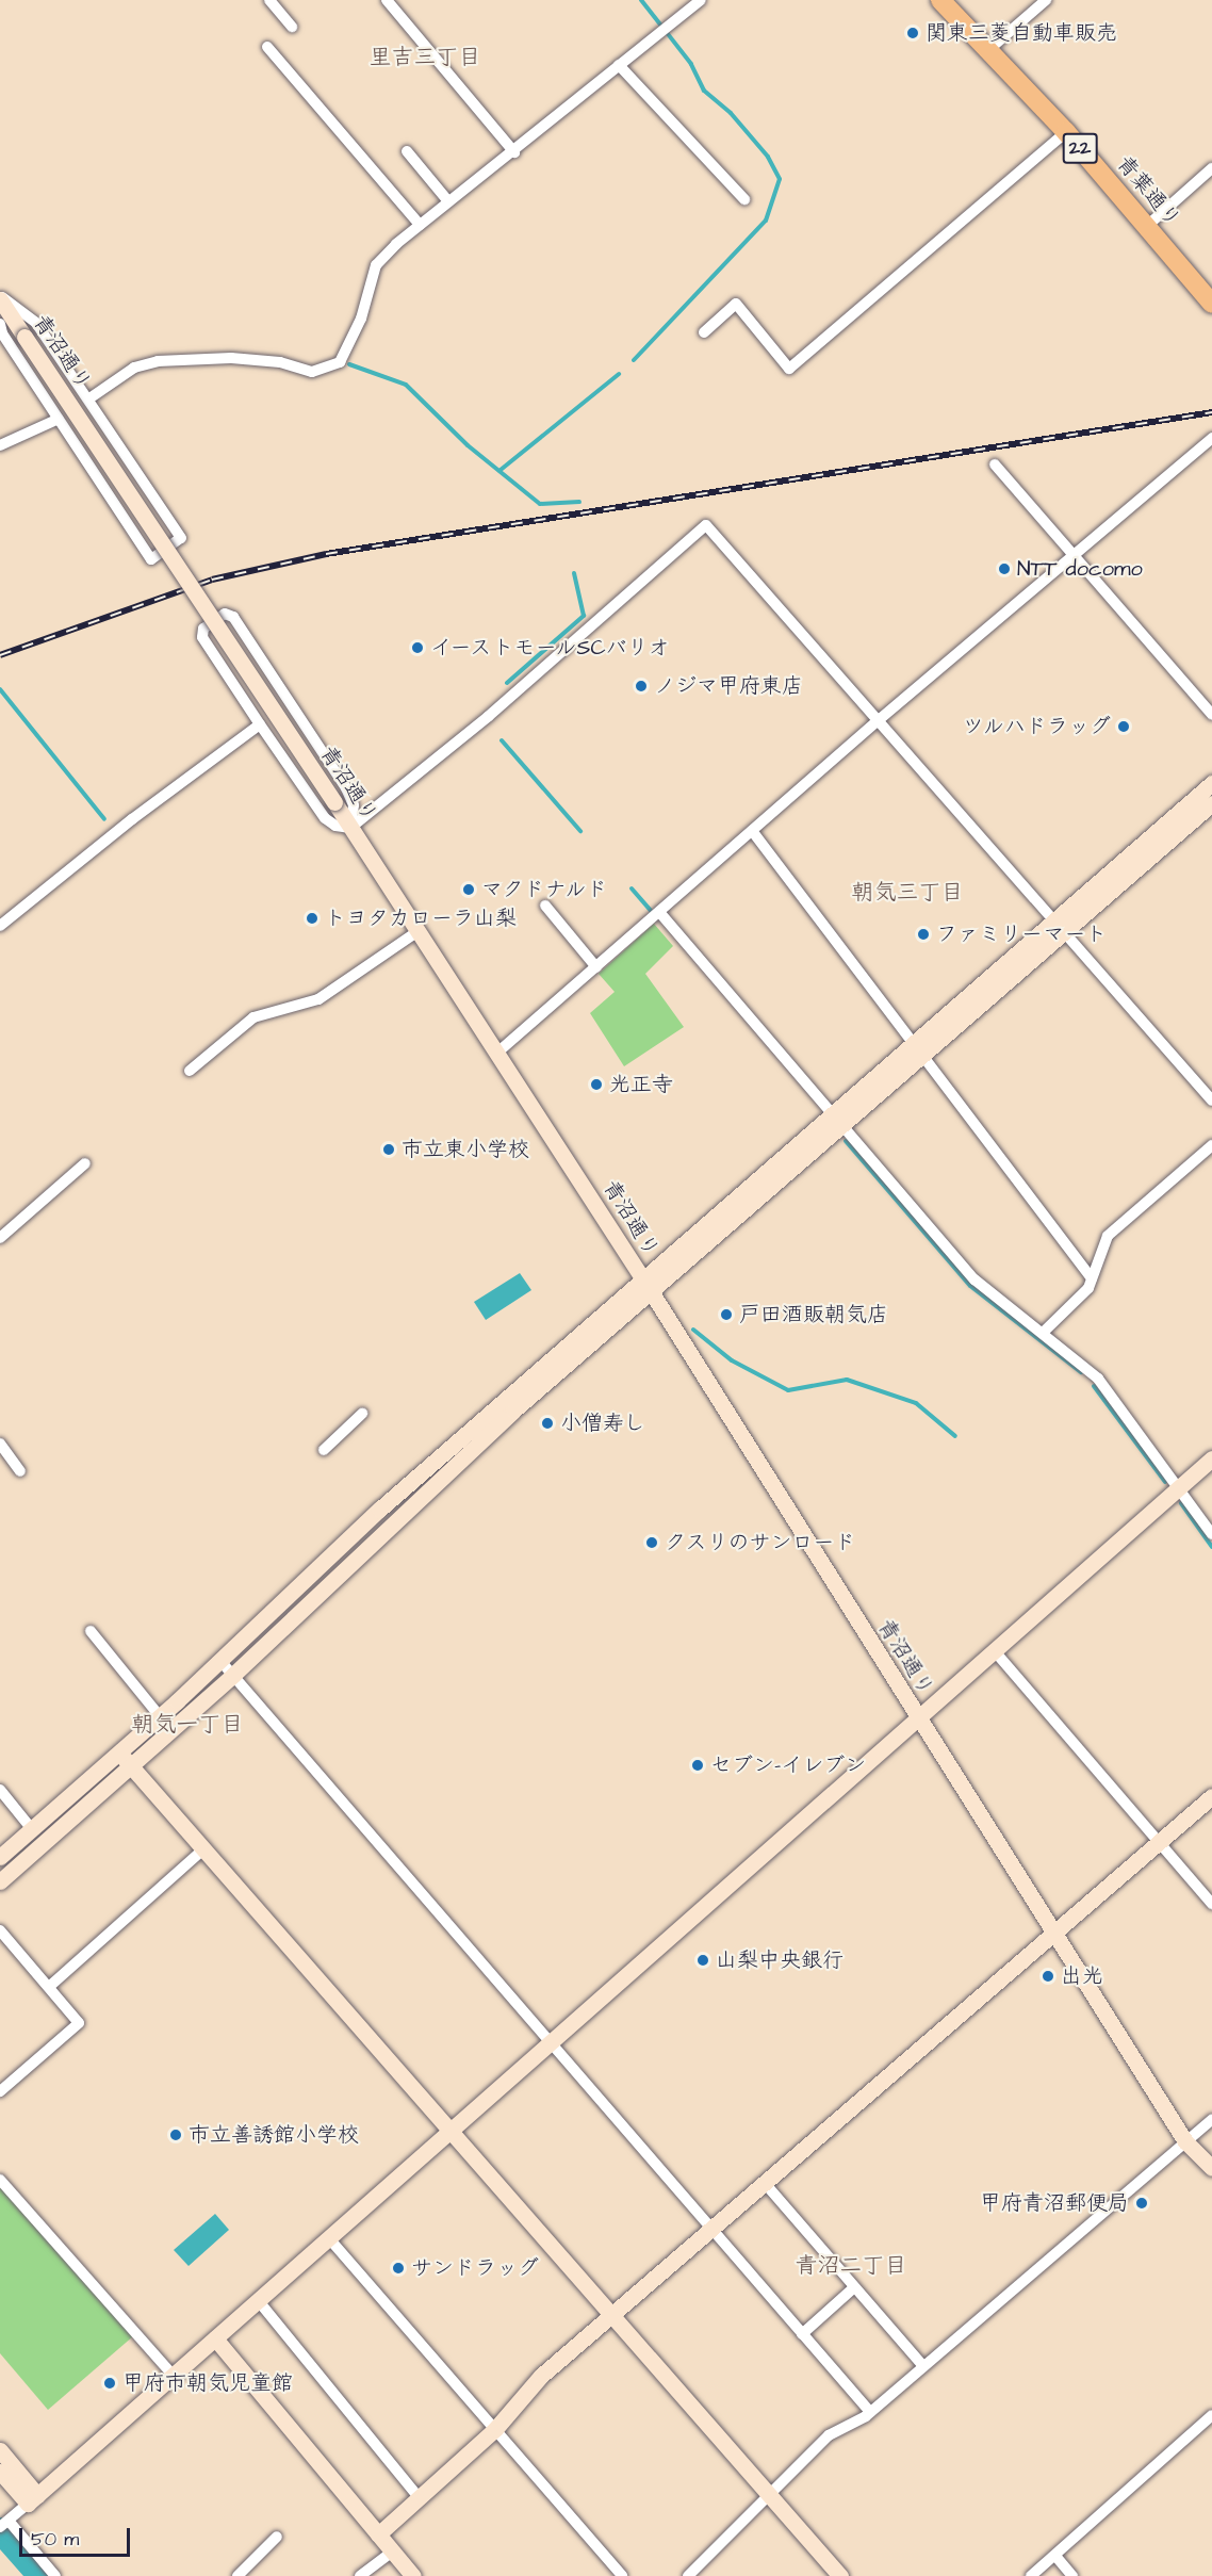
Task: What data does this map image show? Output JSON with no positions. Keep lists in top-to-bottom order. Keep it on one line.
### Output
{"streets":{"main road":["22","青葉通り"],"street":["青沼通り"]},"districts":["里吉三丁目","朝気三丁目","朝気一丁目","青沼二丁目"],"places":["関東三菱自動車販売","NTT docomo","イーストモールSCバリオ","ノジマ甲府東店","ツルハドラッグ","マクドナルド","トヨタカローラ山梨","ファミリーマート","光正寺","市立東小学校","戸田酒販朝気店","小僧寿し","クスリのサンロード","セブン-イレブン","山梨中央銀行","出光","市立善誘館小学校","甲府青沼郵便局","サンドラッグ","甲府市朝気児童館"],"scale_bar":"50 m"}
